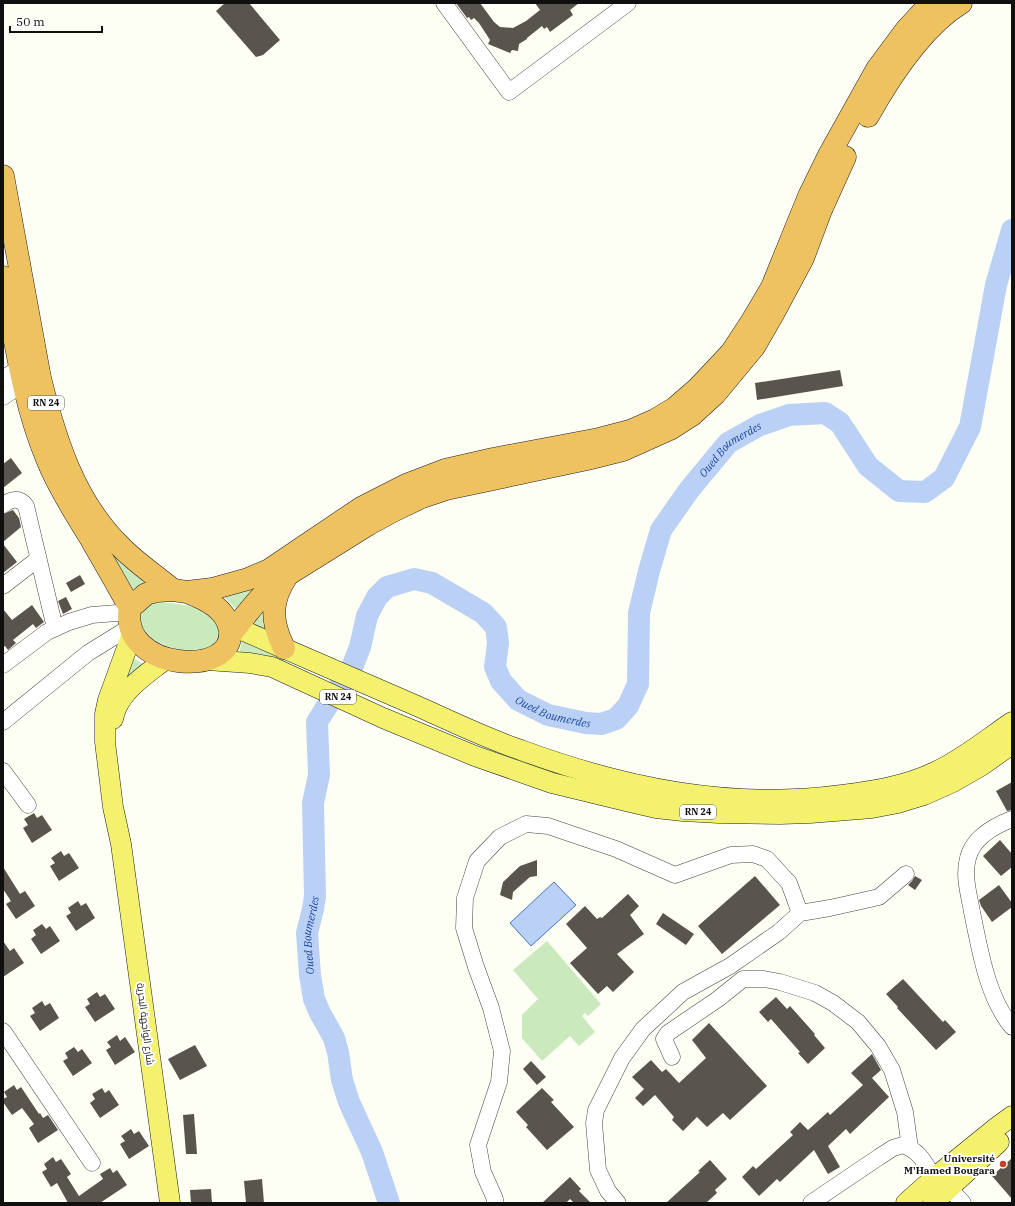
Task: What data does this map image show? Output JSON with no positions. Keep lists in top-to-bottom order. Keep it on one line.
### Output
{"streets":{"highway":["RN 24"],"main road":["شارع الواجهة البحرية"]},"crossings":[["RN 24","شارع الواجهة البحرية"]],"water":["Oued Boumerdes"],"places":["Université M'Hamed Bougara"],"scale_bar":"50 m"}
